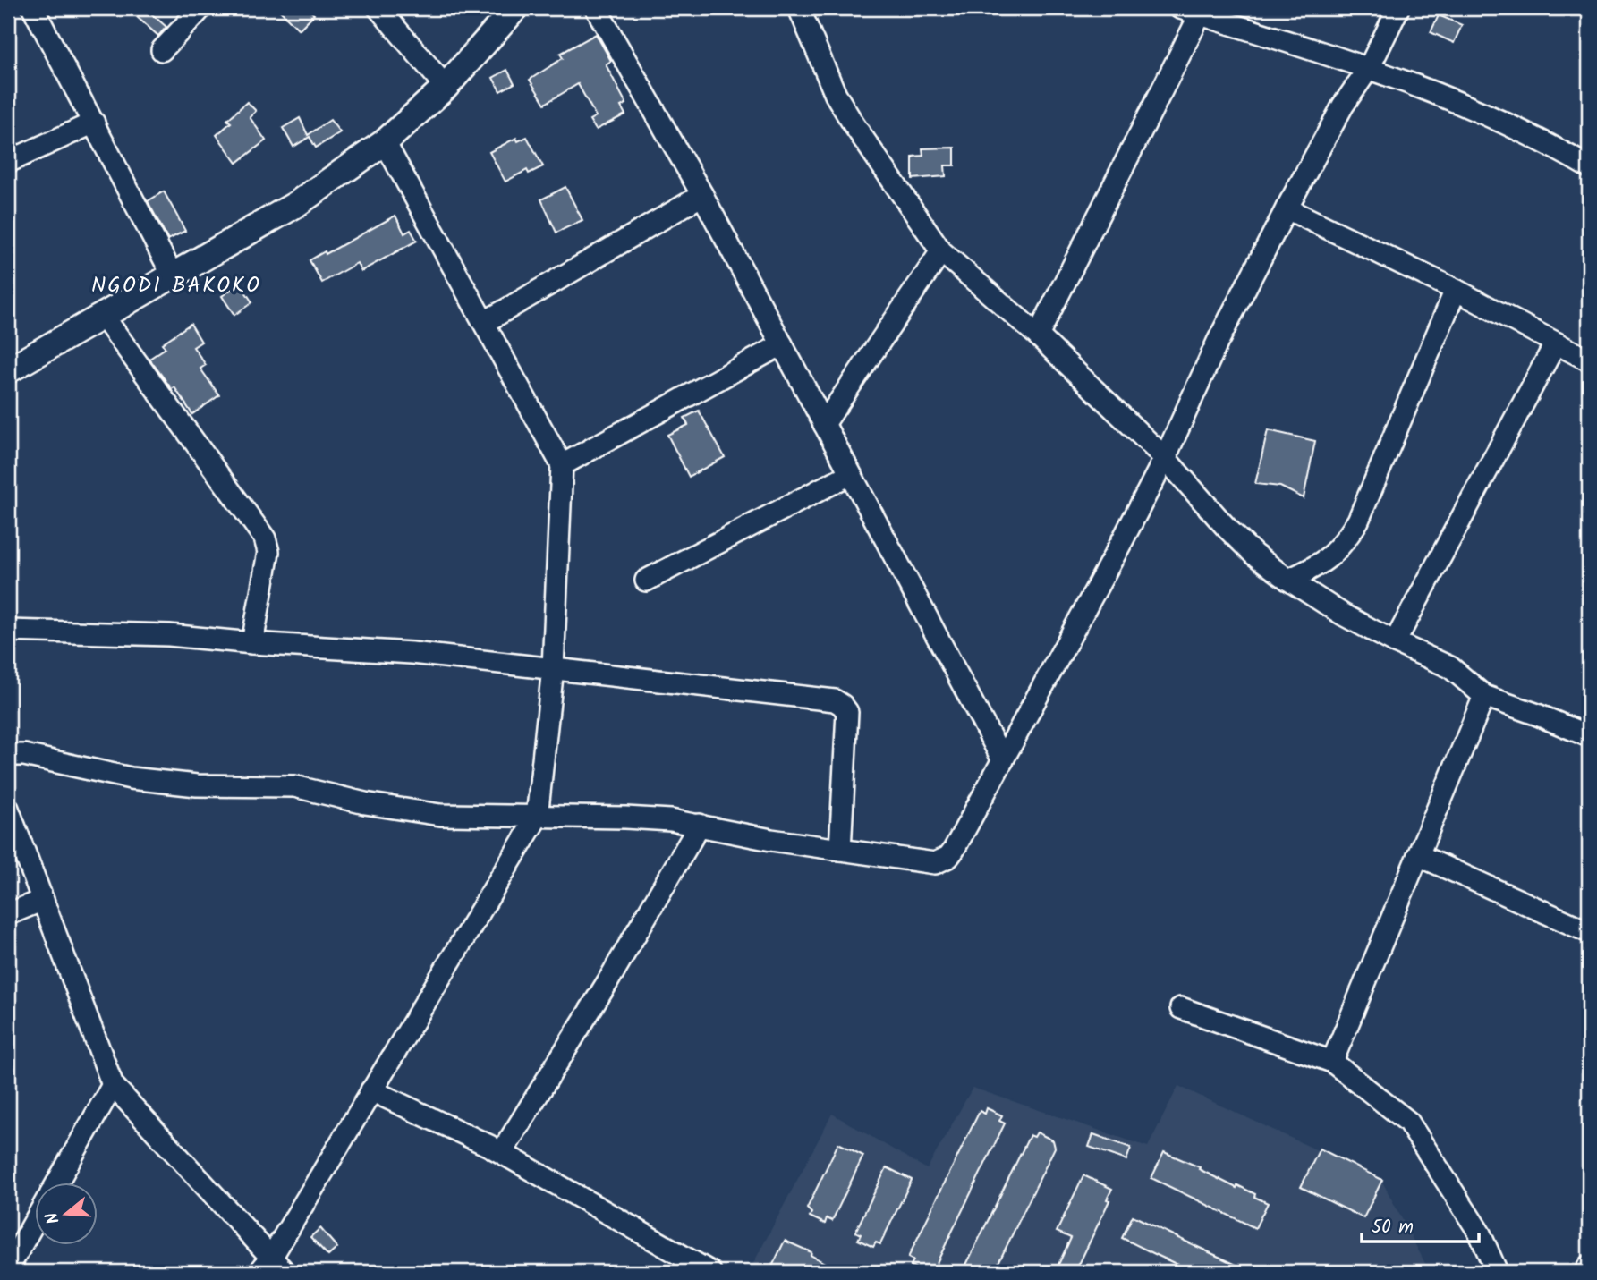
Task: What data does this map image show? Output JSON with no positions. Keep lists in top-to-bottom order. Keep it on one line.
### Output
{"districts":["NGODI BAKOKO"],"scale_bar":"50 m","north":"left"}
